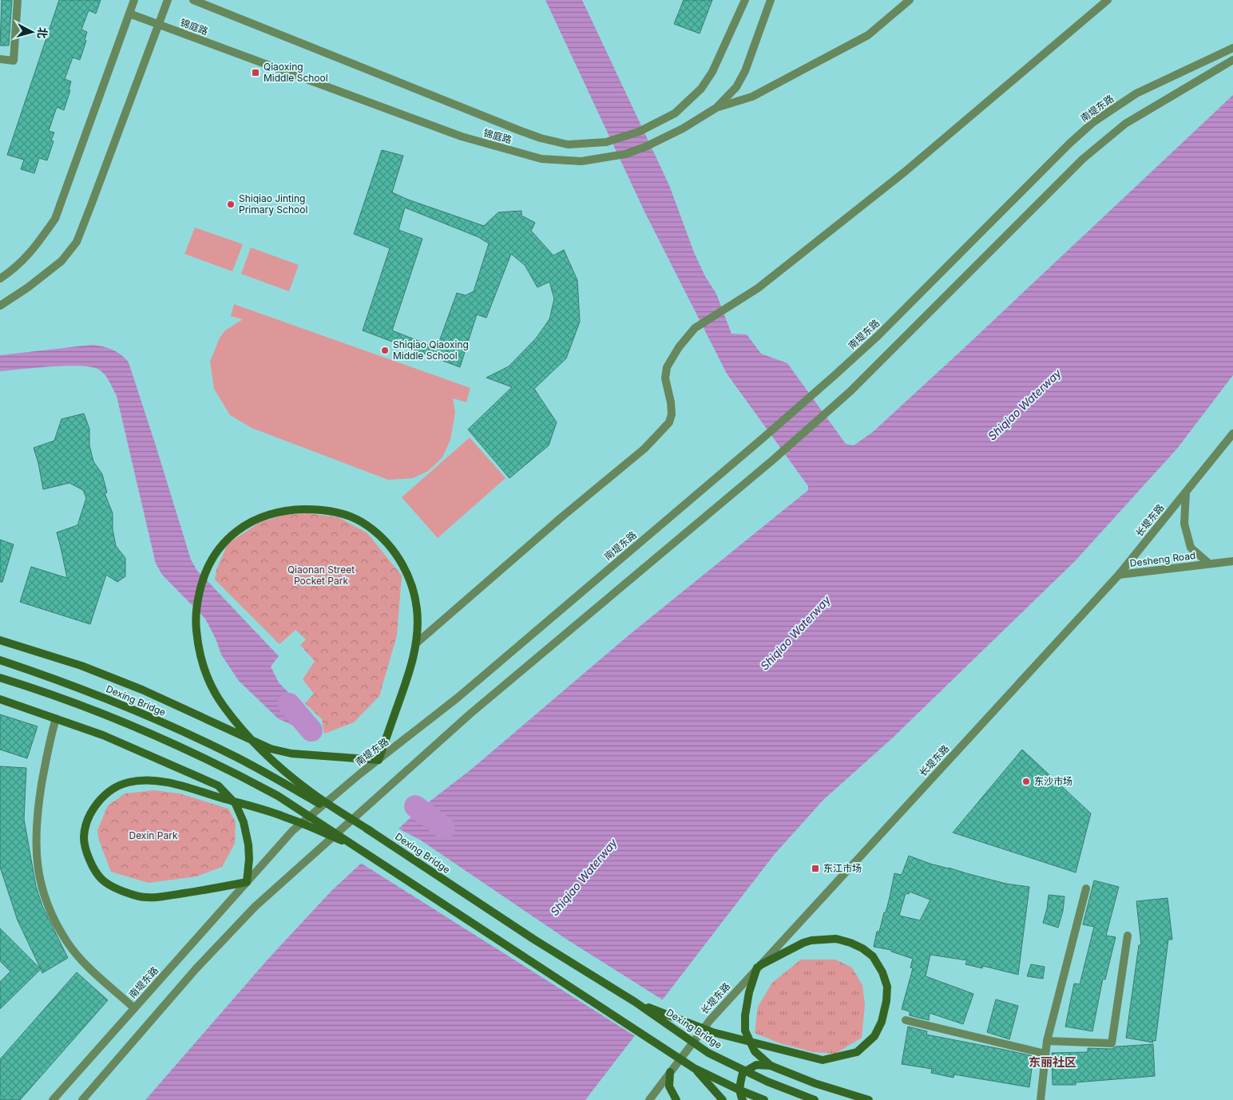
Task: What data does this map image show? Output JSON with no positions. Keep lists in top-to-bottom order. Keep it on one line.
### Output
{"streets":{"main road":["Dexing Bridge"],"street":["锦庭路","南堤东路","长堤东路","Desheng Road"]},"crossings":[["长堤东路","Desheng Road"]],"districts":["东丽社区"],"water":["Shiqiao Waterway"],"parks":["Qiaonan Street Pocket Park","Dexin Park"],"places":{"transit":["Qiaoxing Middle School","东江市场"],"other":["Shiqiao Jinting Primary School","Shiqiao Qiaoxing Middle School","东沙市场"]},"north":"right"}
